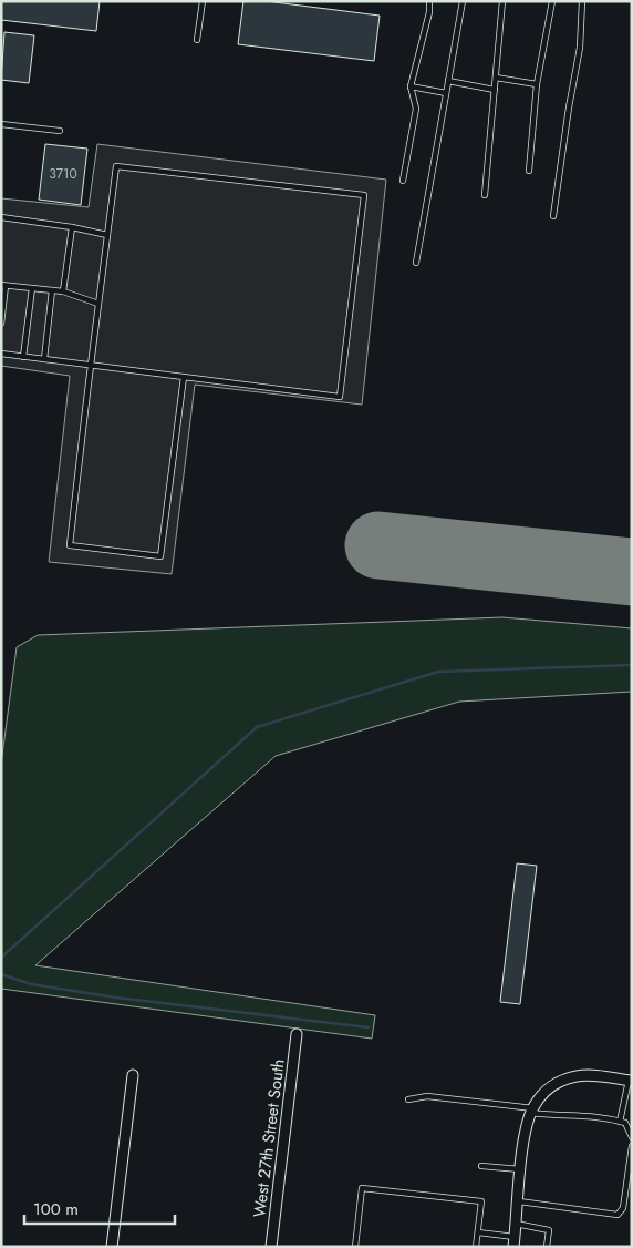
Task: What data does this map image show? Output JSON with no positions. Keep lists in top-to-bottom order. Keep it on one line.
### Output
{"streets":{"street":["West 27th Street South"]},"house_numbers":["3710"],"scale_bar":"100 m"}
